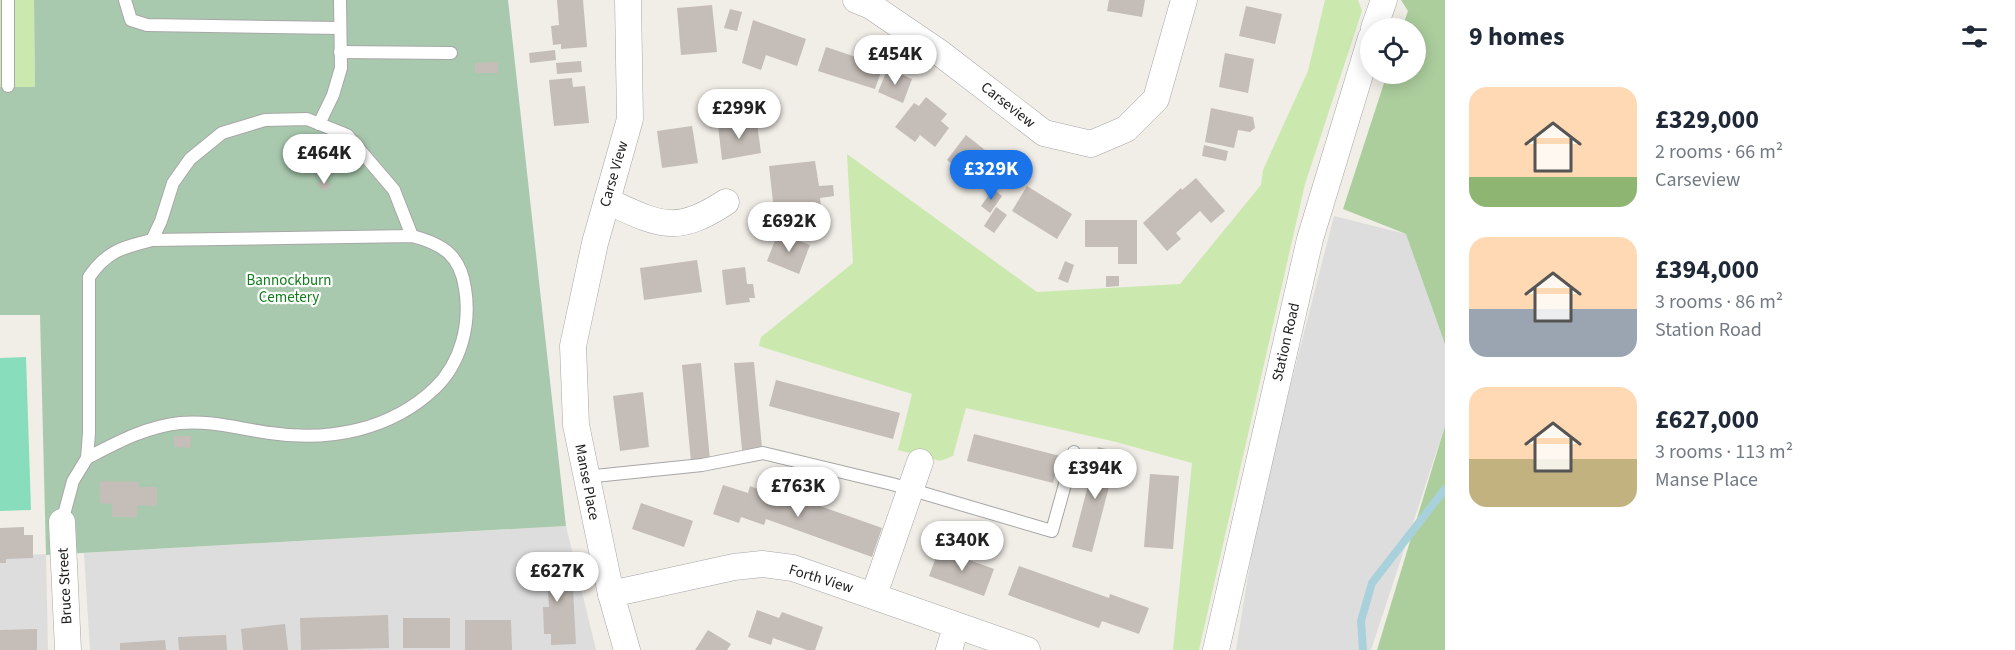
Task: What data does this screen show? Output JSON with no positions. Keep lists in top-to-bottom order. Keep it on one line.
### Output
{"streets":{"street":["Carseview","Carse View","Station Road","Manse Place","Forth View","Bruce Street"]},"crossings":[["Carse View","Manse Place"],["Manse Place","Forth View"]],"parks":["Bannockburn Cemetery"],"page":{"heading":"9 homes","price":["£454K","£299K","£464K","£329K","£692K","£394K","£763K","£340K","£627K"],"list":[{"name":"£329,000","note":"2 rooms · 66 m² · Carseview"},{"name":"£394,000","note":"3 rooms · 86 m² · Station Road"},{"name":"£627,000","note":"3 rooms · 113 m² · Manse Place"}]}}
